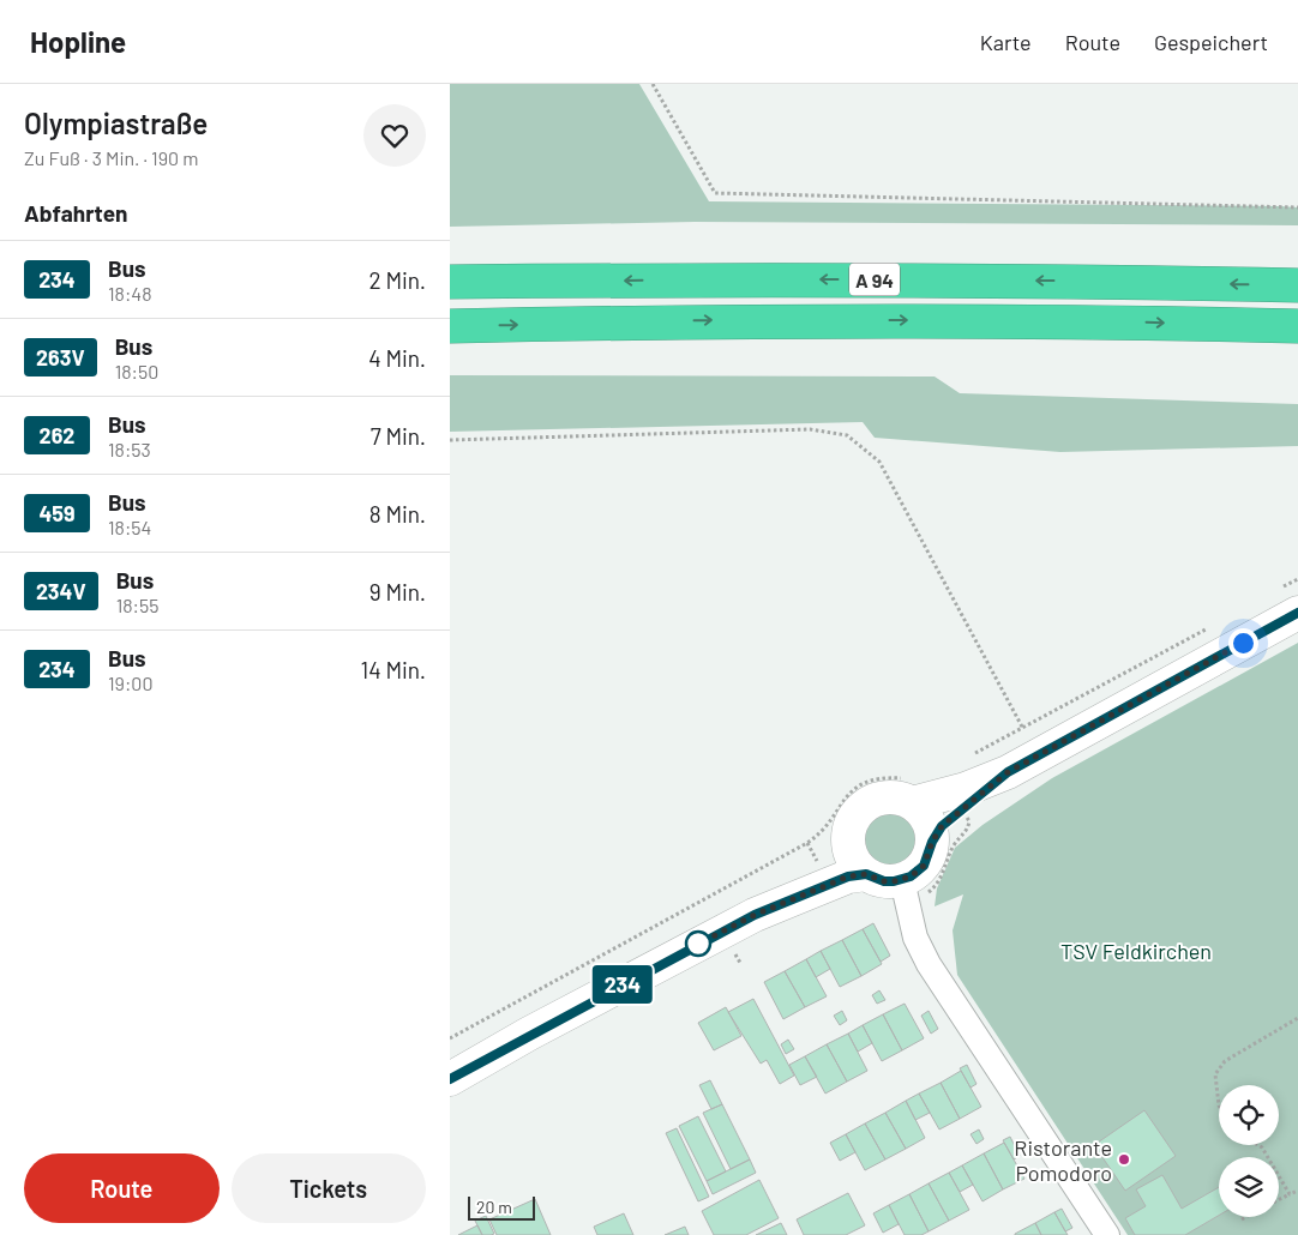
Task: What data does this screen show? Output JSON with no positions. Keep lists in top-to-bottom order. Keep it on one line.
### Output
{"streets":{"highway":["A 94"]},"parks":["TSV Feldkirchen"],"places":["Ristorante Pomodoro"],"lines":["bus line 234"],"scale_bar":"20 m","page":{"header":"Hopline","nav":["Karte","Route","Gespeichert"],"heading":[["Olympiastraße","Zu Fuß · 3 Min. · 190 m"],"Abfahrten"],"on_map":"234","list":[{"mark":"234","name":"Bus","note":"18:48","value":"2 Min."},{"mark":"263V","name":"Bus","note":"18:50","value":"4 Min."},{"mark":"262","name":"Bus","note":"18:53","value":"7 Min."},{"mark":"459","name":"Bus","note":"18:54","value":"8 Min."},{"mark":"234V","name":"Bus","note":"18:55","value":"9 Min."},{"mark":"234","name":"Bus","note":"19:00","value":"14 Min."}],"buttons":["Route","Tickets"],"scale":"20 m"}}
